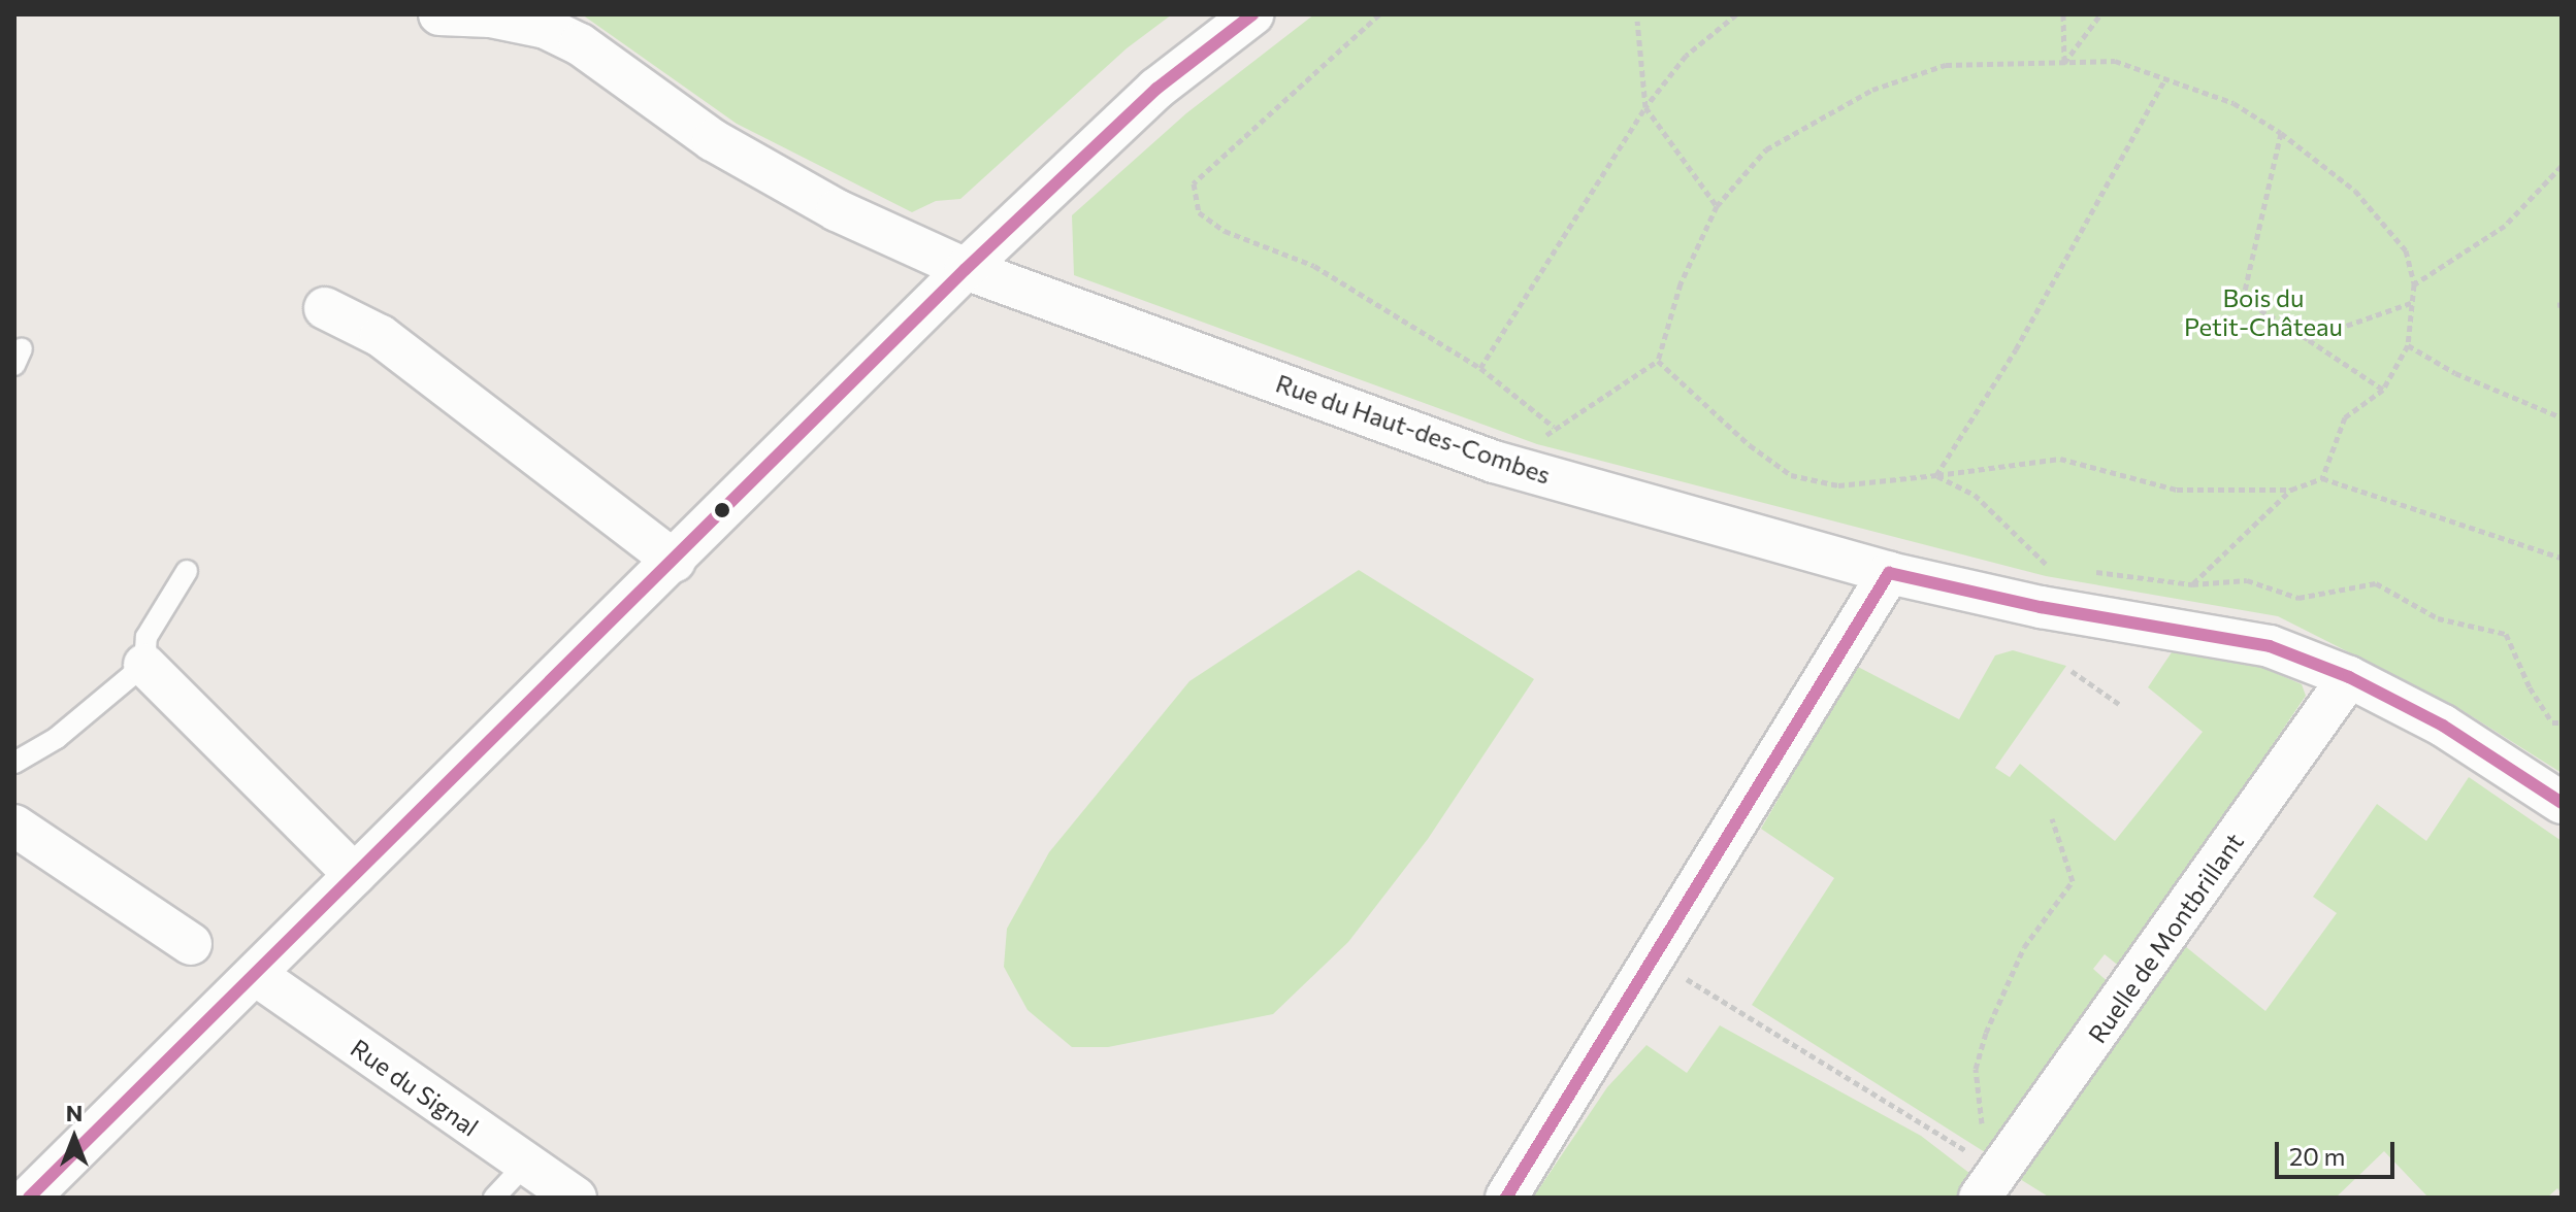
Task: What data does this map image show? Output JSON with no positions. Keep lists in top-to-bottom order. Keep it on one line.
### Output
{"streets":{"street":["Rue du Haut-des-Combes","Ruelle de Montbrillant","Rue du Signal"]},"crossings":[["Rue du Haut-des-Combes","Ruelle de Montbrillant"]],"parks":["Bois du Petit-Château"],"scale_bar":"20 m","north":"top"}
